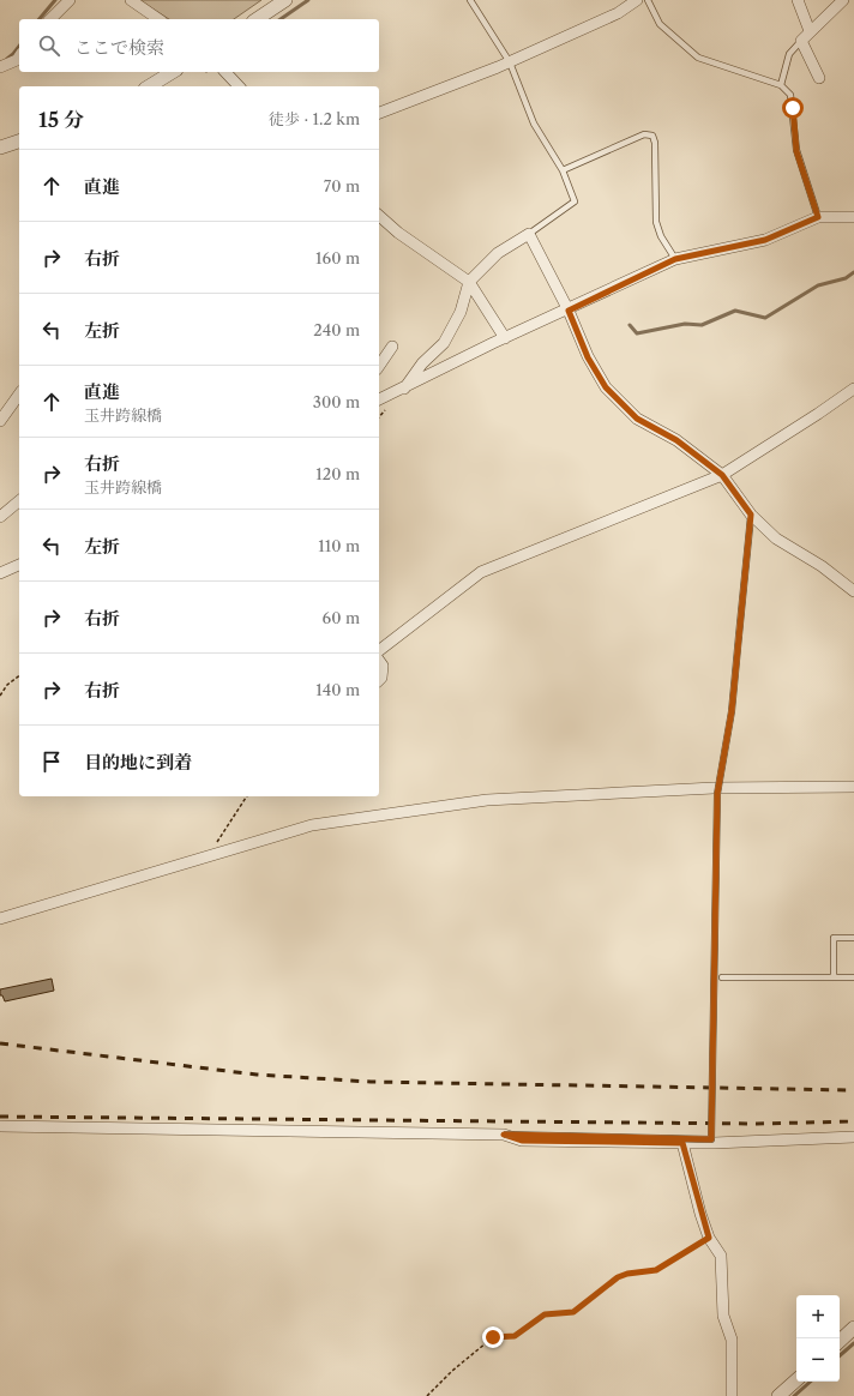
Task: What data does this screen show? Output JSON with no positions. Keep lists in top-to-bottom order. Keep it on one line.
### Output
{"page":{"search":"ここで検索","heading":["15 分","徒歩 · 1.2 km"],"list":[["直進","70 m"],["右折","160 m"],["左折","240 m"],["直進","玉井跨線橋","300 m"],["右折","玉井跨線橋","120 m"],["左折","110 m"],["右折","60 m"],["右折","140 m"],"目的地に到着"],"map_buttons":["+","−"]}}
